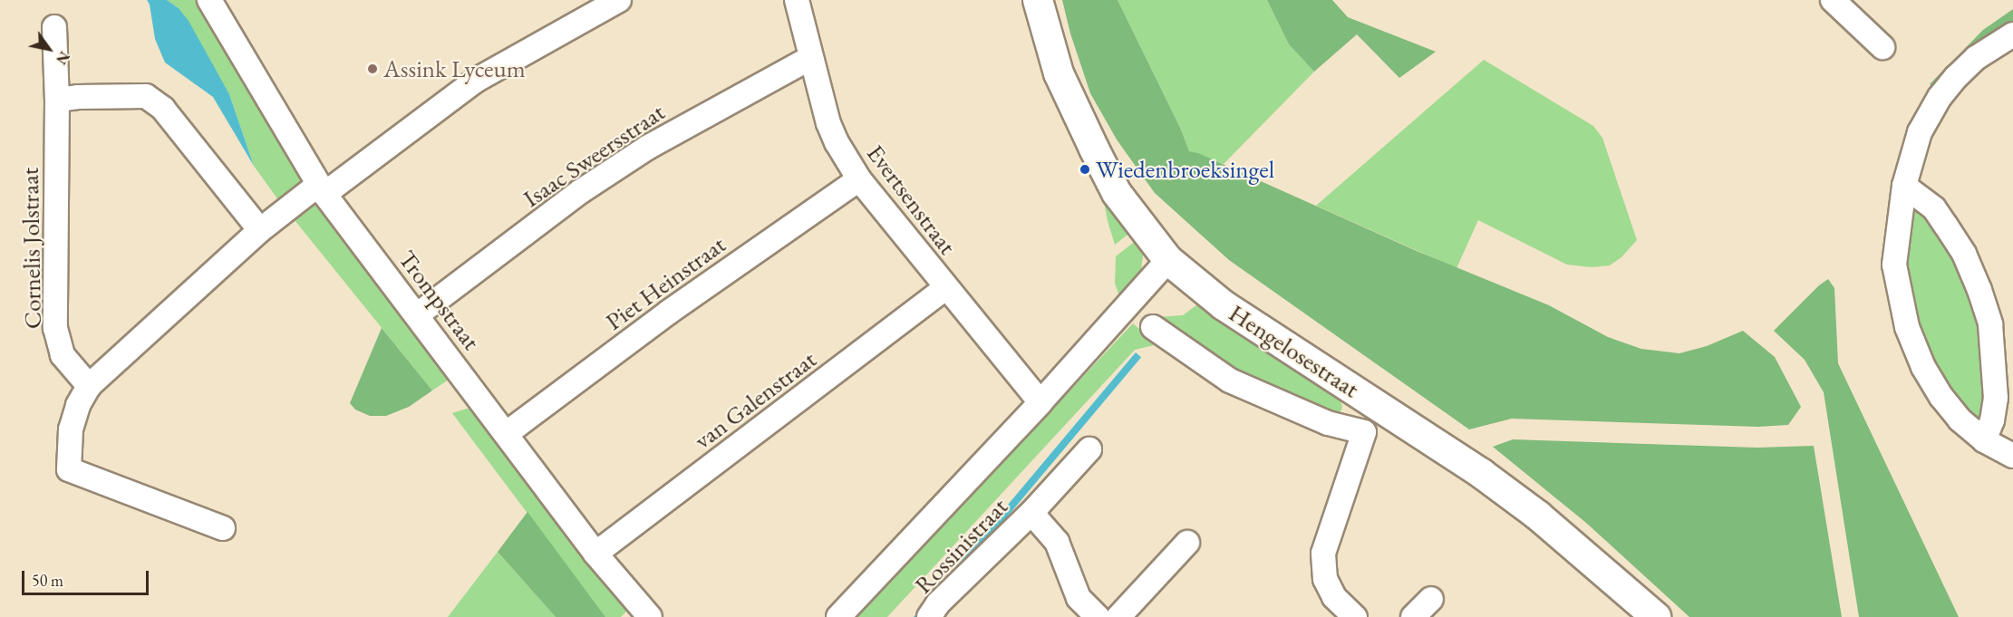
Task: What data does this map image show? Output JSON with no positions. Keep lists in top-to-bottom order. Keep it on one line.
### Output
{"streets":{"main road":["Hengelosestraat"],"street":["Isaac Sweersstraat","Evertsenstraat","Cornelis Jolstraat","Piet Heinstraat","Trompstraat","van Galenstraat","Rossinistraat"]},"crossings":[["Isaac Sweersstraat","Evertsenstraat"],["Isaac Sweersstraat","Trompstraat"],["Evertsenstraat","Piet Heinstraat"],["Evertsenstraat","van Galenstraat"],["Piet Heinstraat","Trompstraat"],["Trompstraat","van Galenstraat"]],"places":["Assink Lyceum","Wiedenbroeksingel"],"scale_bar":"50 m","north":"bottom right"}
